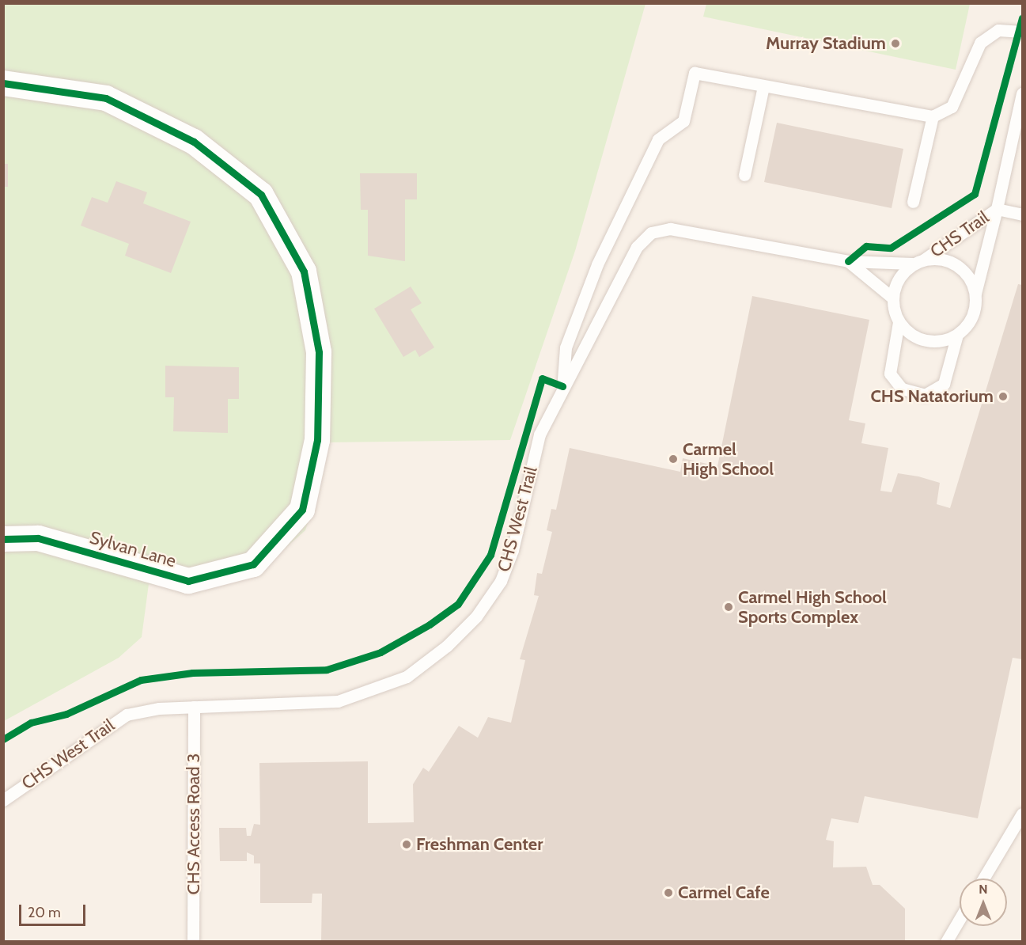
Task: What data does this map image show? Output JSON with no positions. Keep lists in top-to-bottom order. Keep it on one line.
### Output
{"streets":{"street":["Sylvan Lane"],"lane":["CHS Trail","CHS West Trail","CHS Access Road 3"]},"crossings":[["CHS Trail","CHS West Trail"],["CHS West Trail","CHS Access Road 3"]],"places":["Murray Stadium","CHS Natatorium","Carmel High School","Carmel High School Sports Complex","Freshman Center","Carmel Cafe"],"scale_bar":"20 m","north":"top"}
